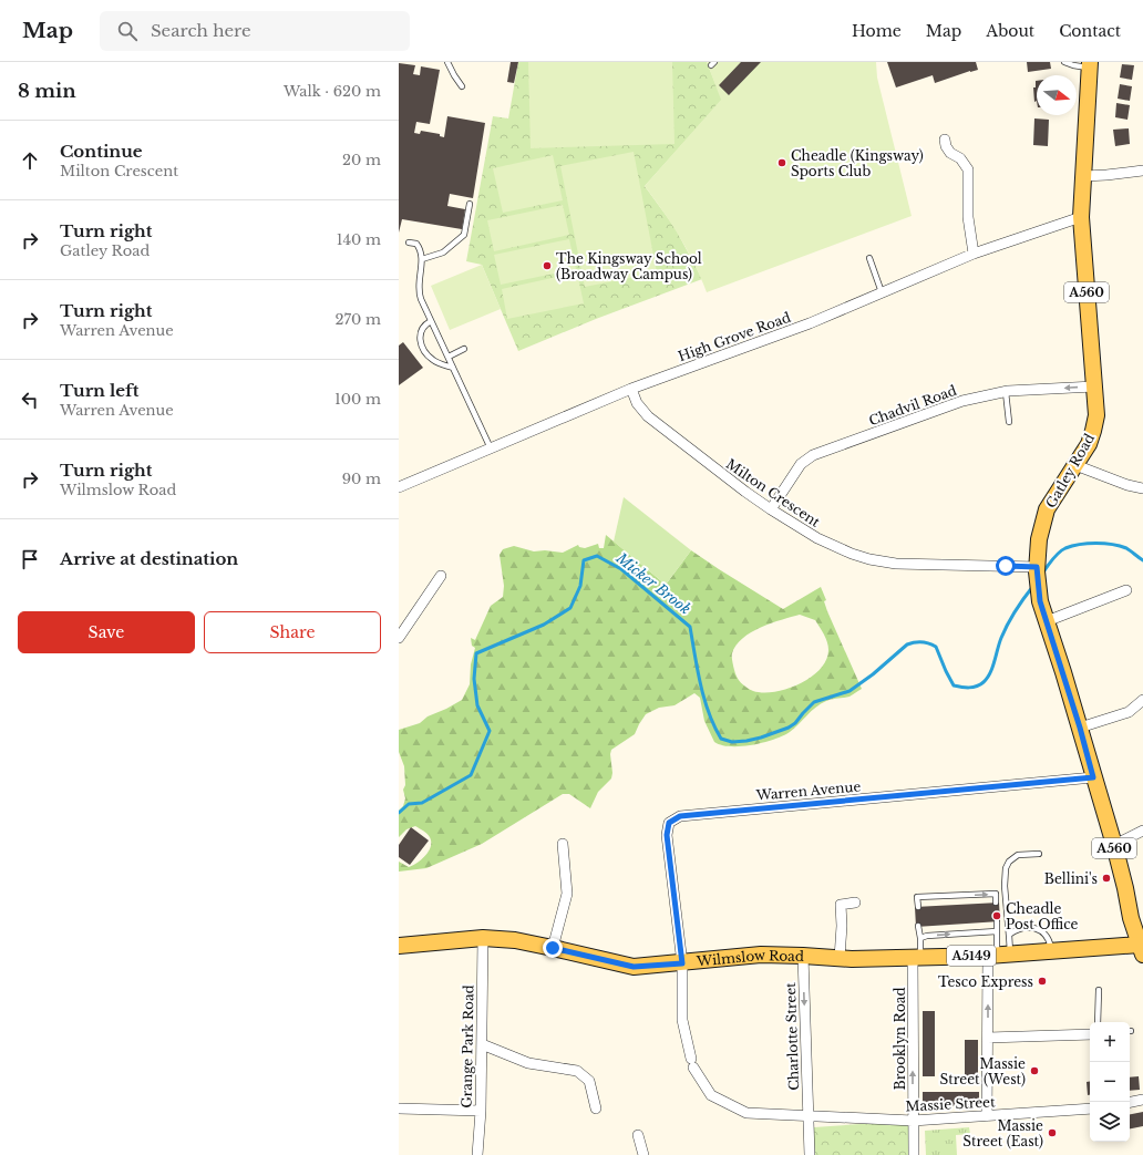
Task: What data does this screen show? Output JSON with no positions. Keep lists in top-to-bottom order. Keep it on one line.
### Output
{"streets":{"main road":["A560","Gatley Road","A5149","Wilmslow Road"],"street":["High Grove Road","Chadvil Road","Milton Crescent","Warren Avenue","Charlotte Street","Brooklyn Road","Grange Park Road","Massie Street"]},"crossings":[["High Grove Road","Gatley Road"],["High Grove Road","Milton Crescent"],["Chadvil Road","Gatley Road"],["Chadvil Road","Milton Crescent"],["Gatley Road","Milton Crescent"],["Gatley Road","Warren Avenue"],["Gatley Road","Wilmslow Road"],["Warren Avenue","Wilmslow Road"],["Warren Avenue","Massie Street"],["Wilmslow Road","Charlotte Street"],["Wilmslow Road","Brooklyn Road"],["Wilmslow Road","Grange Park Road"],["Charlotte Street","Massie Street"],["Brooklyn Road","Massie Street"]],"one_way":["Charlotte Street"],"water":["Micker Brook"],"places":["Cheadle (Kingsway) Sports Club","The Kingsway School (Broadway Campus)","Bellini's","Cheadle Post Office","Tesco Express","Massie Street (West)","Massie Street (East)"],"north":"right","page":{"header":"Map","search":"Search here","nav":["Home","Map","About","Contact"],"heading":["8 min","Walk · 620 m"],"list":[["Continue","Milton Crescent","20 m"],["Turn right","Gatley Road","140 m"],["Turn right","Warren Avenue","270 m"],["Turn left","Warren Avenue","100 m"],["Turn right","Wilmslow Road","90 m"],"Arrive at destination"],"buttons":["Save","Share"],"map_buttons":["+","−"]}}
